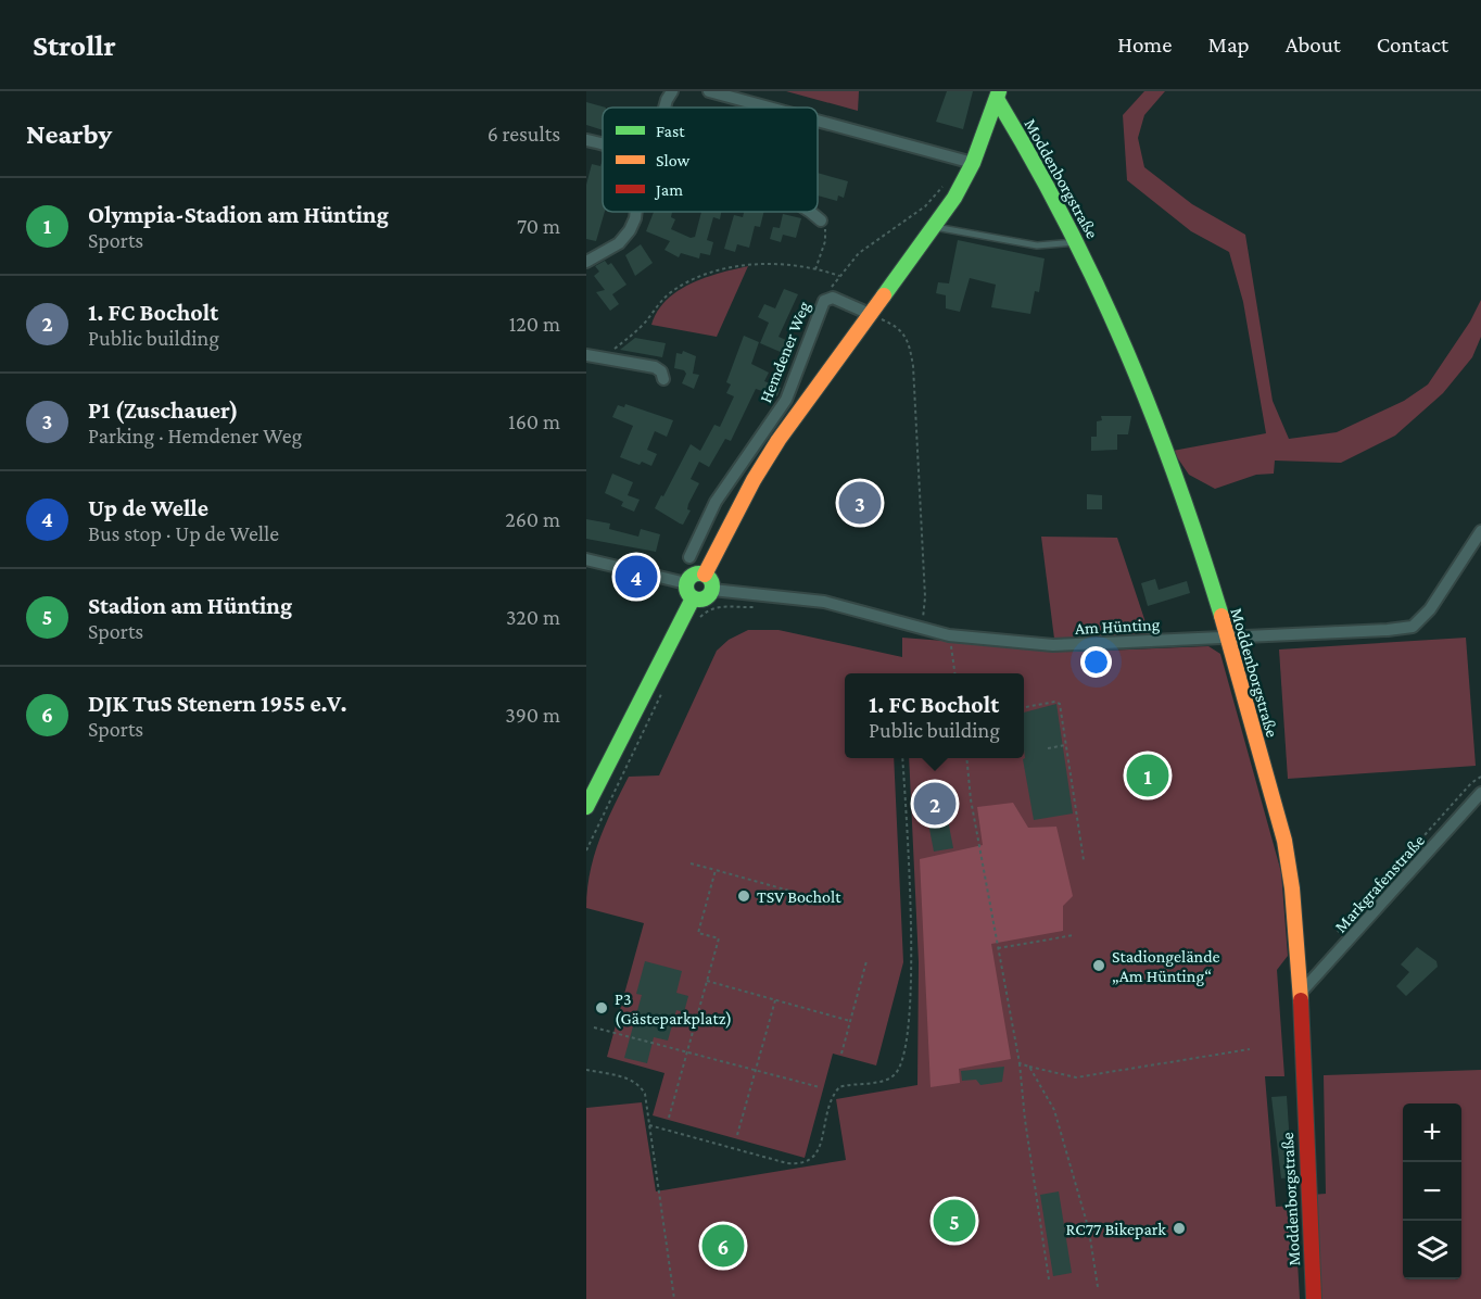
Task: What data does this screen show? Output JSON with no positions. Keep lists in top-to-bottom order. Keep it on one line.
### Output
{"streets":{"street":["Moddenborgstraße","Hemdener Weg","Am Hünting","Markgrafenstraße"]},"crossings":[["Moddenborgstraße","Hemdener Weg"],["Moddenborgstraße","Am Hünting"],["Moddenborgstraße","Markgrafenstraße"],["Hemdener Weg","Am Hünting"]],"places":["TSV Bocholt","Stadiongelände „Am Hünting“","P3 (Gästeparkplatz)","RC77 Bikepark"],"legend":["Fast","Slow","Jam"],"page":{"header":"Strollr","nav":["Home","Map","About","Contact"],"heading":["Nearby","6 results"],"list":[{"mark":"1","name":"Olympia-Stadion am Hünting","note":"Sports","value":"70 m"},{"mark":"2","name":"1. FC Bocholt","note":"Public building","value":"120 m"},{"mark":"3","name":"P1 (Zuschauer)","note":"Parking · Hemdener Weg","value":"160 m"},{"mark":"4","name":"Up de Welle","note":"Bus stop · Up de Welle","value":"260 m"},{"mark":"5","name":"Stadion am Hünting","note":"Sports","value":"320 m"},{"mark":"6","name":"DJK TuS Stenern 1955 e.V.","note":"Sports","value":"390 m"}],"pins":["3","4","1","2","5","6"],"popup":["1. FC Bocholt","Public building"],"map_buttons":["+","−"]}}
